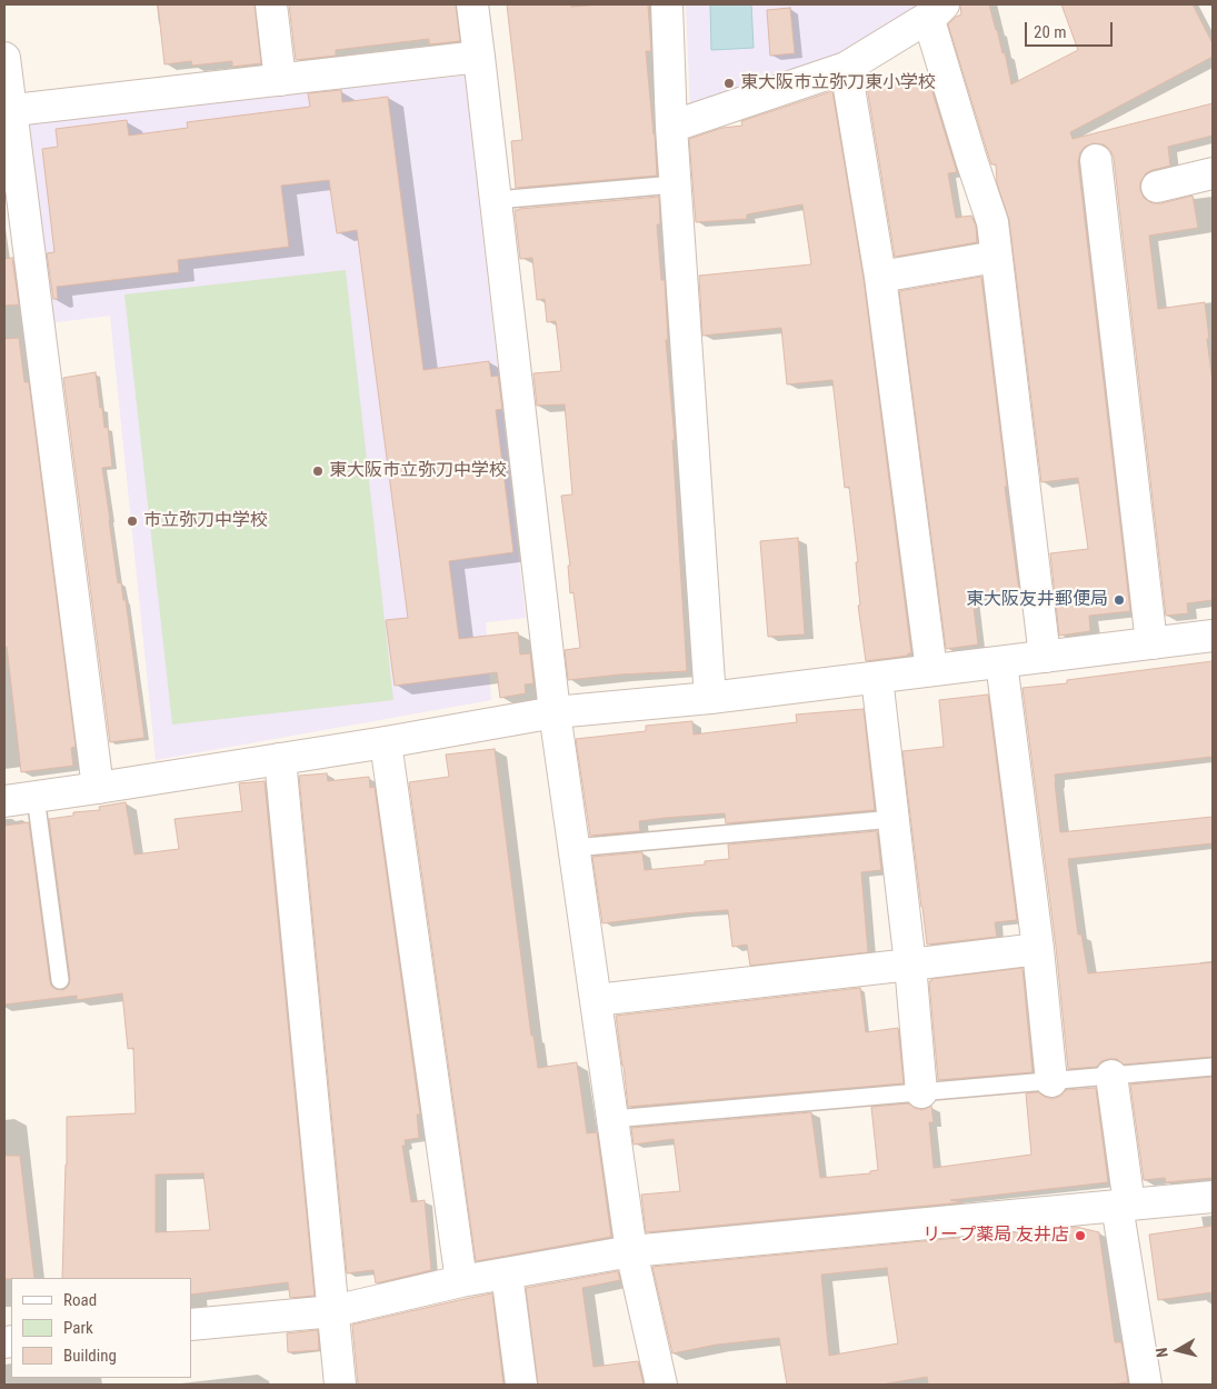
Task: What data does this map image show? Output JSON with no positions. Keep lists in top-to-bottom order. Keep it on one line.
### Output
{"places":["東大阪市立弥刀東小学校","東大阪市立弥刀中学校","市立弥刀中学校","東大阪友井郵便局","リープ薬局 友井店"],"legend":["Road","Park","Building"],"scale_bar":"20 m","north":"left"}
